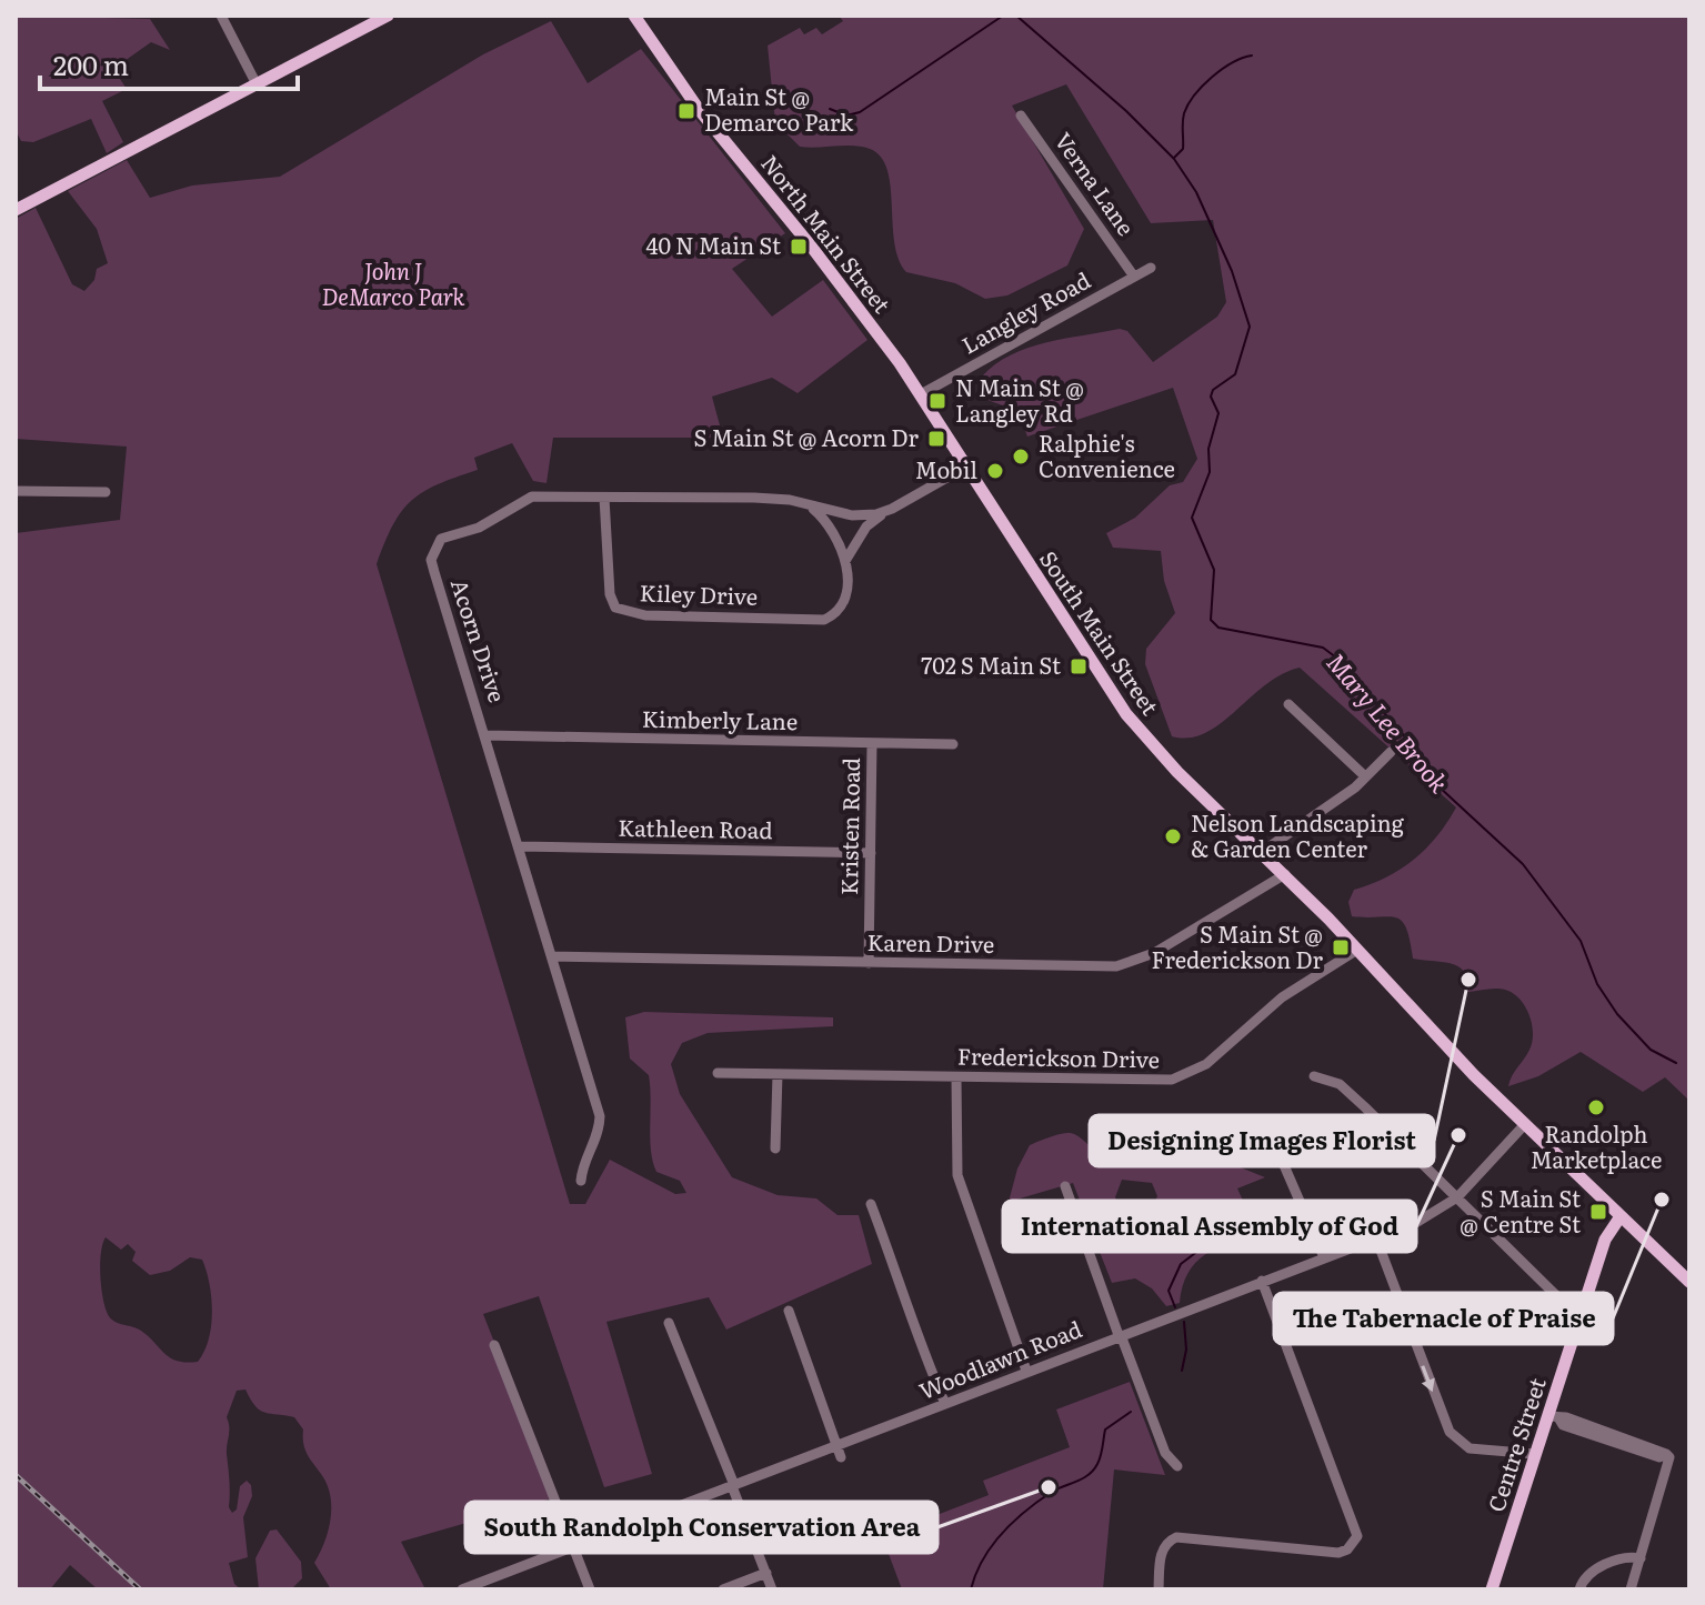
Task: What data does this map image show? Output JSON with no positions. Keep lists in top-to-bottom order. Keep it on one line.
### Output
{"streets":{"main road":["North Main Street","South Main Street","Centre Street"],"street":["Verna Lane","Langley Road","Kiley Drive","Acorn Drive","Kimberly Lane","Kristen Road","Kathleen Road","Karen Drive","Frederickson Drive","Woodlawn Road"]},"crossings":[["Verna Lane","Langley Road"],["North Main Street","Langley Road"],["North Main Street","South Main Street"],["Langley Road","South Main Street"],["Kiley Drive","Acorn Drive"],["South Main Street","Acorn Drive"],["South Main Street","Karen Drive"],["South Main Street","Frederickson Drive"],["South Main Street","Woodlawn Road"],["South Main Street","Centre Street"],["Acorn Drive","Kimberly Lane"],["Acorn Drive","Kathleen Road"],["Acorn Drive","Karen Drive"],["Kimberly Lane","Kristen Road"],["Kristen Road","Kathleen Road"],["Kristen Road","Karen Drive"]],"water":["Mary Lee Brook"],"parks":["John J DeMarco Park"],"places":{"transit":["Main St @ Demarco Park","40 N Main St","N Main St @ Langley Rd","S Main St @ Acorn Dr","702 S Main St","S Main St @ Frederickson Dr","S Main St @ Centre St"],"other":["Ralphie's Convenience","Mobil","Nelson Landscaping & Garden Center","Designing Images Florist","Randolph Marketplace","International Assembly of God","The Tabernacle of Praise","South Randolph Conservation Area"]},"scale_bar":"200 m"}
